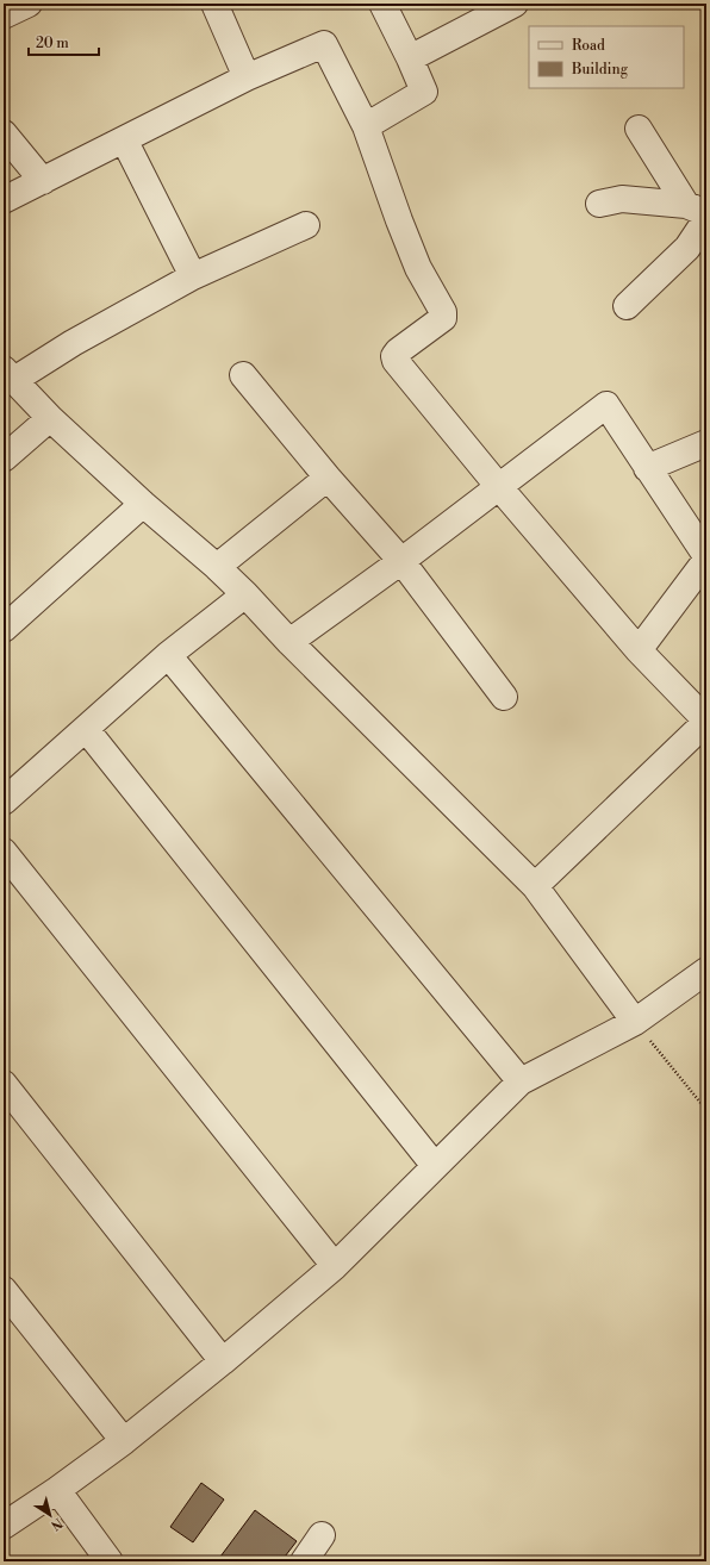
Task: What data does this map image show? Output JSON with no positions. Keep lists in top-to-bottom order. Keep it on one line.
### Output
{"legend":["Road","Building"],"scale_bar":"20 m","north":"bottom right"}
